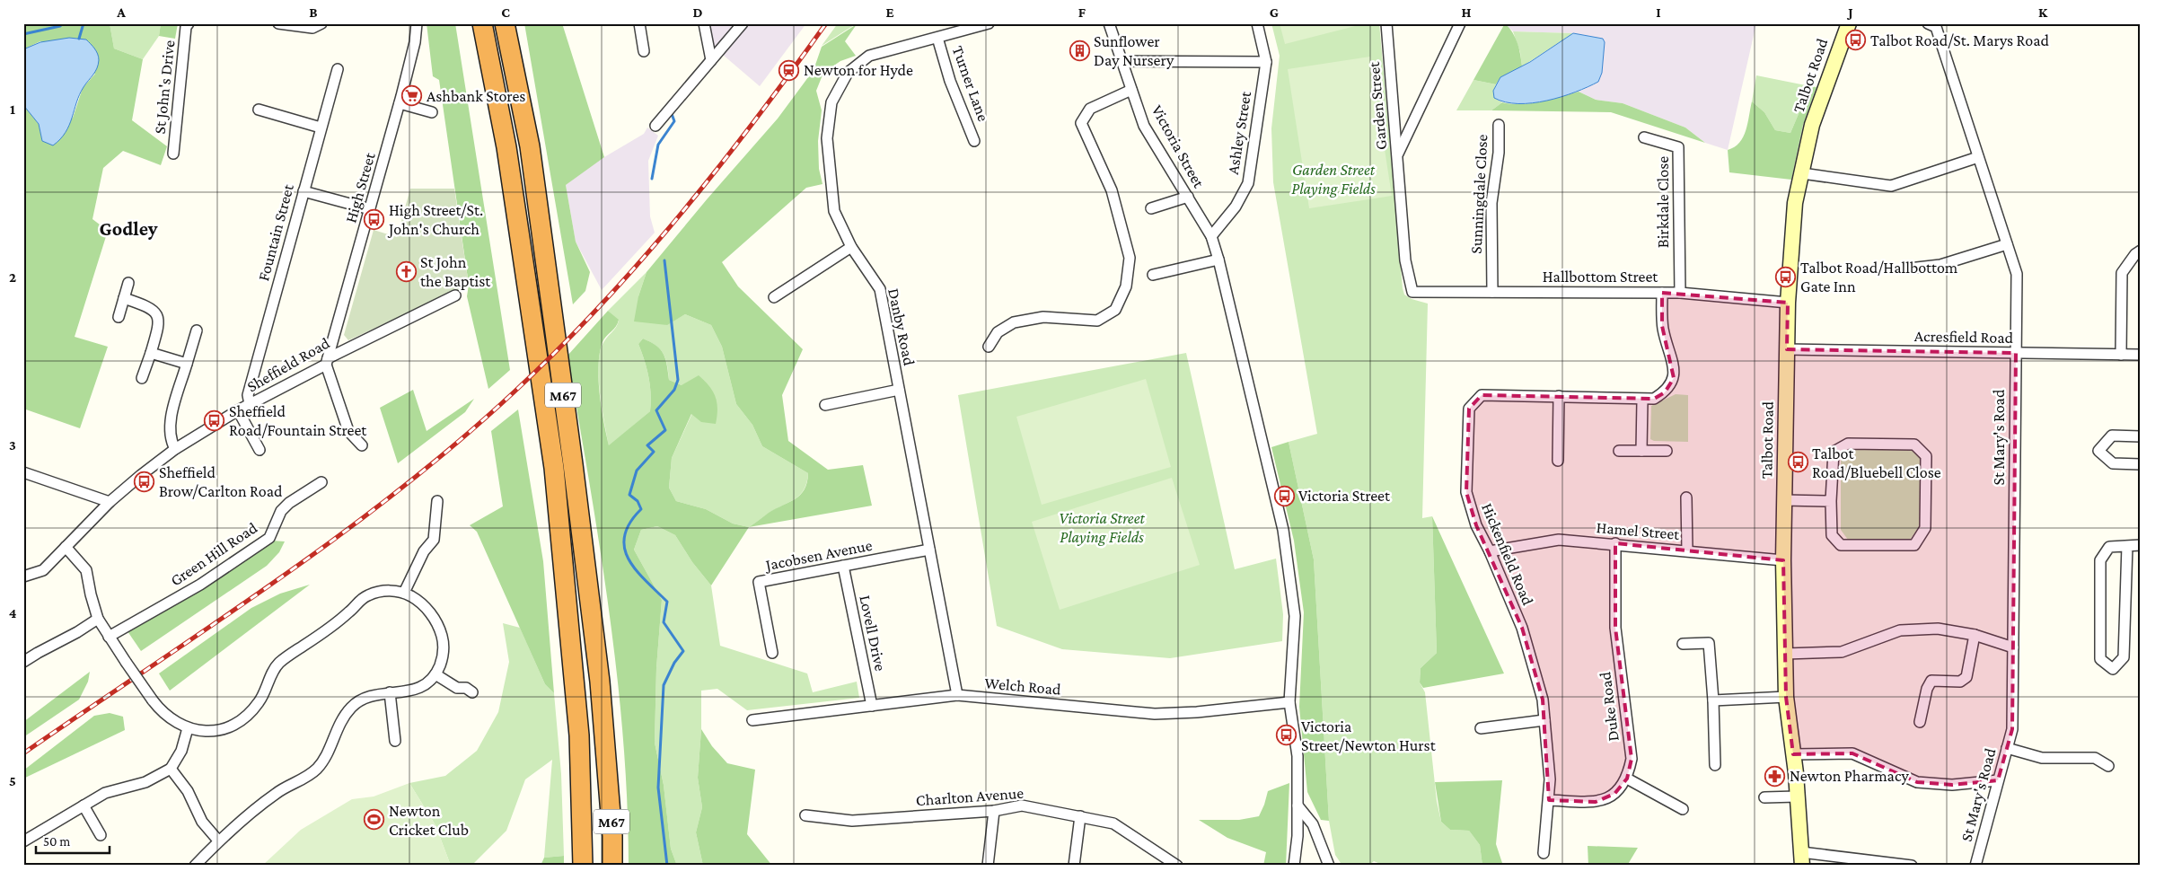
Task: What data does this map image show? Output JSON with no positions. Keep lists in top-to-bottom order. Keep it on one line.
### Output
{"streets":{"highway":["M67"],"street":["Talbot Road","Turner Lane","St John's Drive","Garden Street","Ashley Street","Victoria Street","High Street","Sunningdale Close","Birkdale Close","Fountain Street","Hallbottom Street","Danby Road","Acresfield Road","Sheffield Road","St Mary's Road","Hamel Street","Green Hill Road","Hickenfield Road","Jacobsen Avenue","Lovell Drive","Welch Road","Duke Road","Charlton Avenue"]},"crossings":[["Talbot Road","Hallbottom Street"],["Talbot Road","Acresfield Road"],["Talbot Road","Hamel Street"],["Turner Lane","Danby Road"],["Garden Street","Hallbottom Street"],["Ashley Street","Victoria Street"],["Victoria Street","Welch Road"],["High Street","Sheffield Road"],["Sunningdale Close","Hallbottom Street"],["Birkdale Close","Hallbottom Street"],["Fountain Street","Sheffield Road"],["Hallbottom Street","Hickenfield Road"],["Danby Road","Jacobsen Avenue"],["Danby Road","Welch Road"],["Acresfield Road","St Mary's Road"],["Hamel Street","Hickenfield Road"],["Hamel Street","Duke Road"],["Jacobsen Avenue","Lovell Drive"],["Lovell Drive","Welch Road"]],"districts":["Godley"],"parks":["Garden Street Playing Fields","Victoria Street Playing Fields"],"places":{"bus stop":["Talbot Road/St. Marys Road","High Street/St. John's Church","Talbot Road/Hallbottom Gate Inn","Sheffield Road/Fountain Street","Talbot Road/Bluebell Close","Sheffield Brow/Carlton Road","Victoria Street","Victoria Street/Newton Hurst"],"building":["Sunflower Day Nursery"],"station":["Newton for Hyde"],"supermarket":["Ashbank Stores"],"church":["St John the Baptist"],"pharmacy":["Newton Pharmacy"],"sports":["Newton Cricket Club"]},"scale_bar":"50 m","grid":{"columns":["A","B","C","D","E","F","G","H","I","J","K"],"rows":["1","2","3","4","5"]}}
